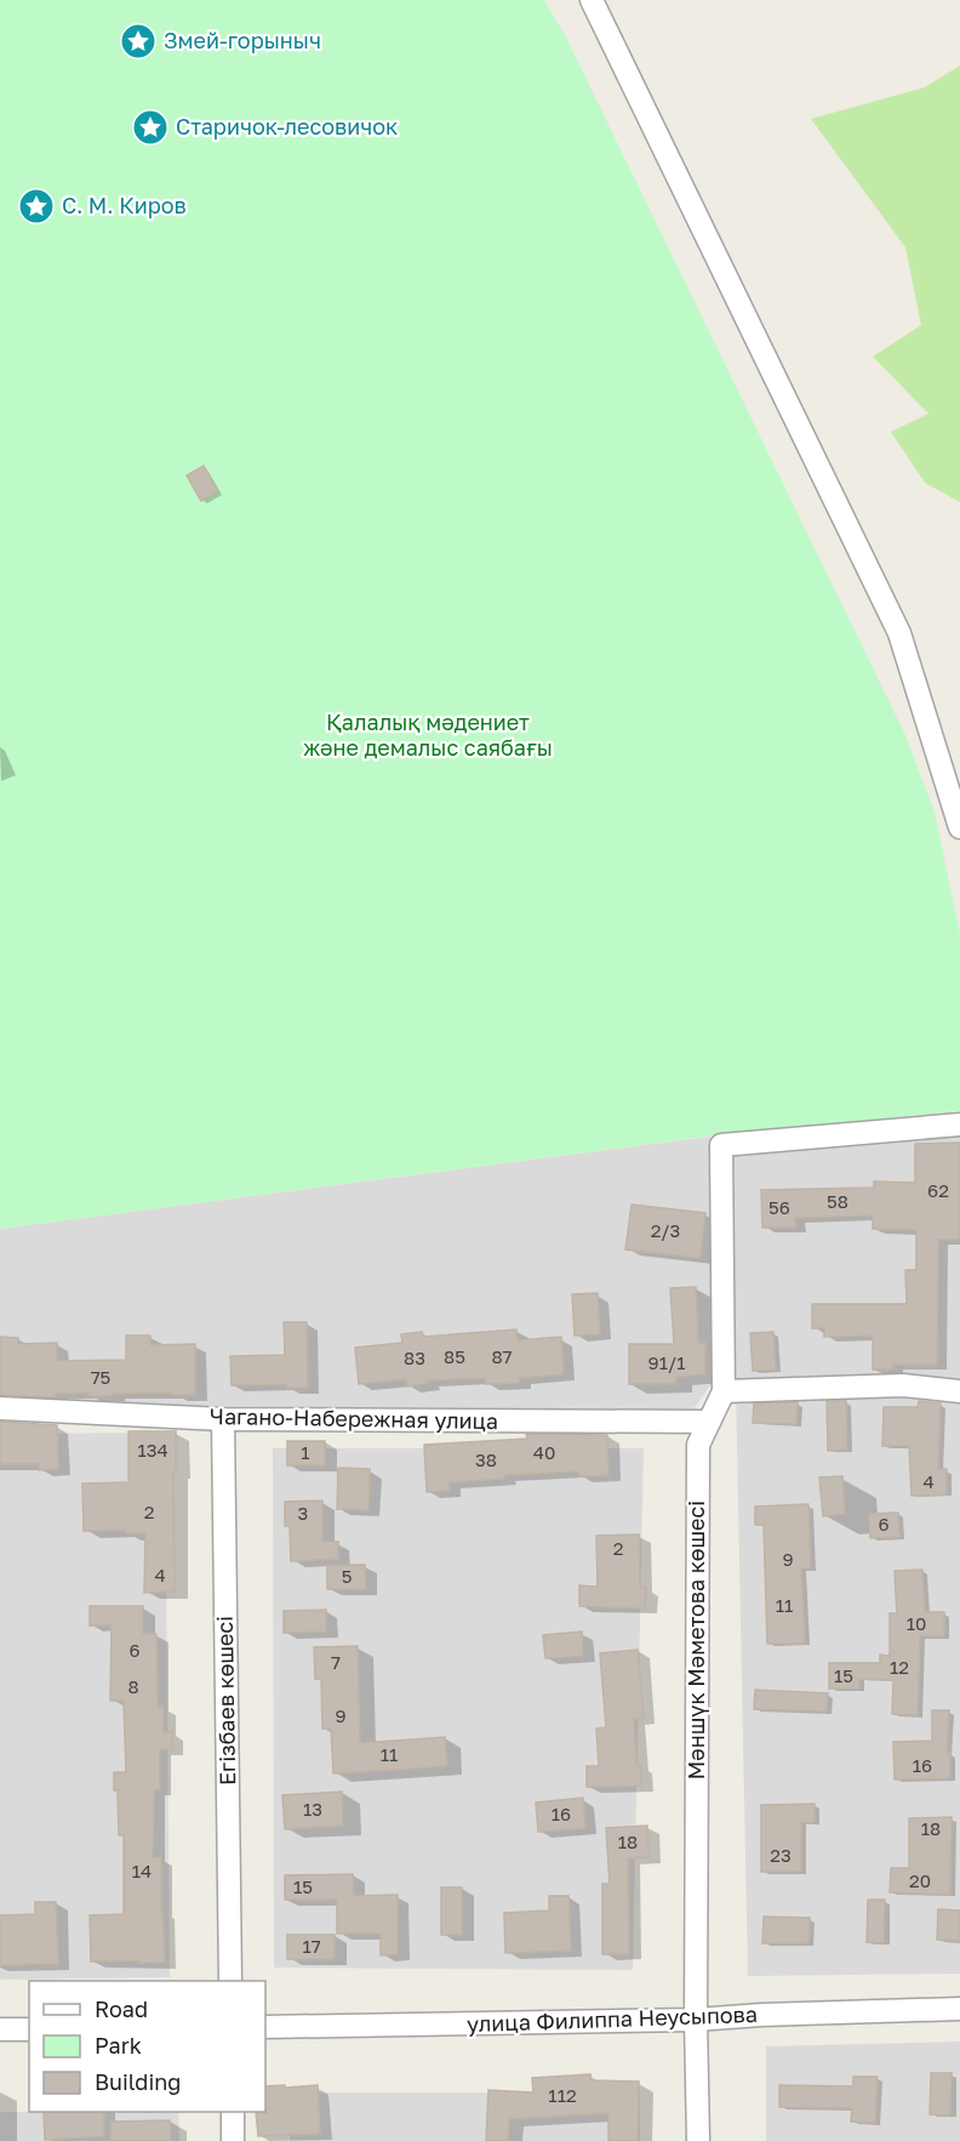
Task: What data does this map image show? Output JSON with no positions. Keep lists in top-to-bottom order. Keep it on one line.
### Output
{"streets":{"street":["Чагано-Набережная улица","Мәншүк Мәметова көшесі","Егізбаев көшесі","улица Филиппа Неусыпова"]},"crossings":[["Чагано-Набережная улица","Мәншүк Мәметова көшесі"],["Чагано-Набережная улица","Егізбаев көшесі"],["Мәншүк Мәметова көшесі","улица Филиппа Неусыпова"]],"parks":["Қалалық мәдениет және демалыс саябағы"],"places":{"place":["Змей-горыныч","Старичок-лесовичок","С. М. Киров"]},"house_numbers":["62","58","56","2/3","85","87","83","91/1","75","134","1","40","38","4","2","3","6","2","9","4","5","11","10","6","7","12","15","8","9","11","16","13","16","18","18","23","14","20","15","17","112"],"legend":["Road","Park","Building"]}
